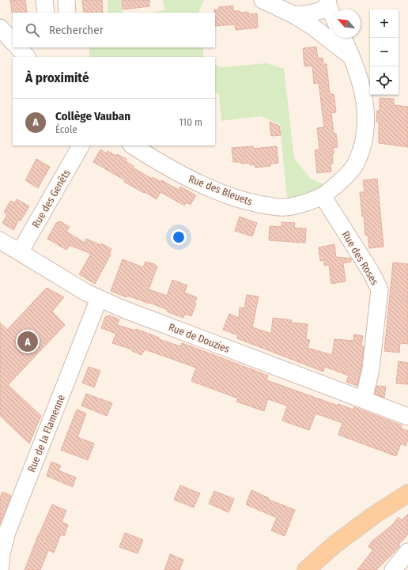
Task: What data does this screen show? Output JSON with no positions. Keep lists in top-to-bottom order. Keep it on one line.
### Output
{"streets":{"street":["Rue des Bleuets","Rue des Genêts","Rue des Roses","Rue de Douzies","Rue de la Flamenne"]},"crossings":[["Rue des Bleuets","Rue des Roses"],["Rue des Genêts","Rue de Douzies"],["Rue des Roses","Rue de Douzies"],["Rue de Douzies","Rue de la Flamenne"]],"north":"top left","page":{"map_buttons":["+","−"],"search":"Rechercher","heading":"À proximité","list":[{"mark":"A","name":"Collège Vauban","note":"École","value":"110 m"}],"pins":"A"}}
